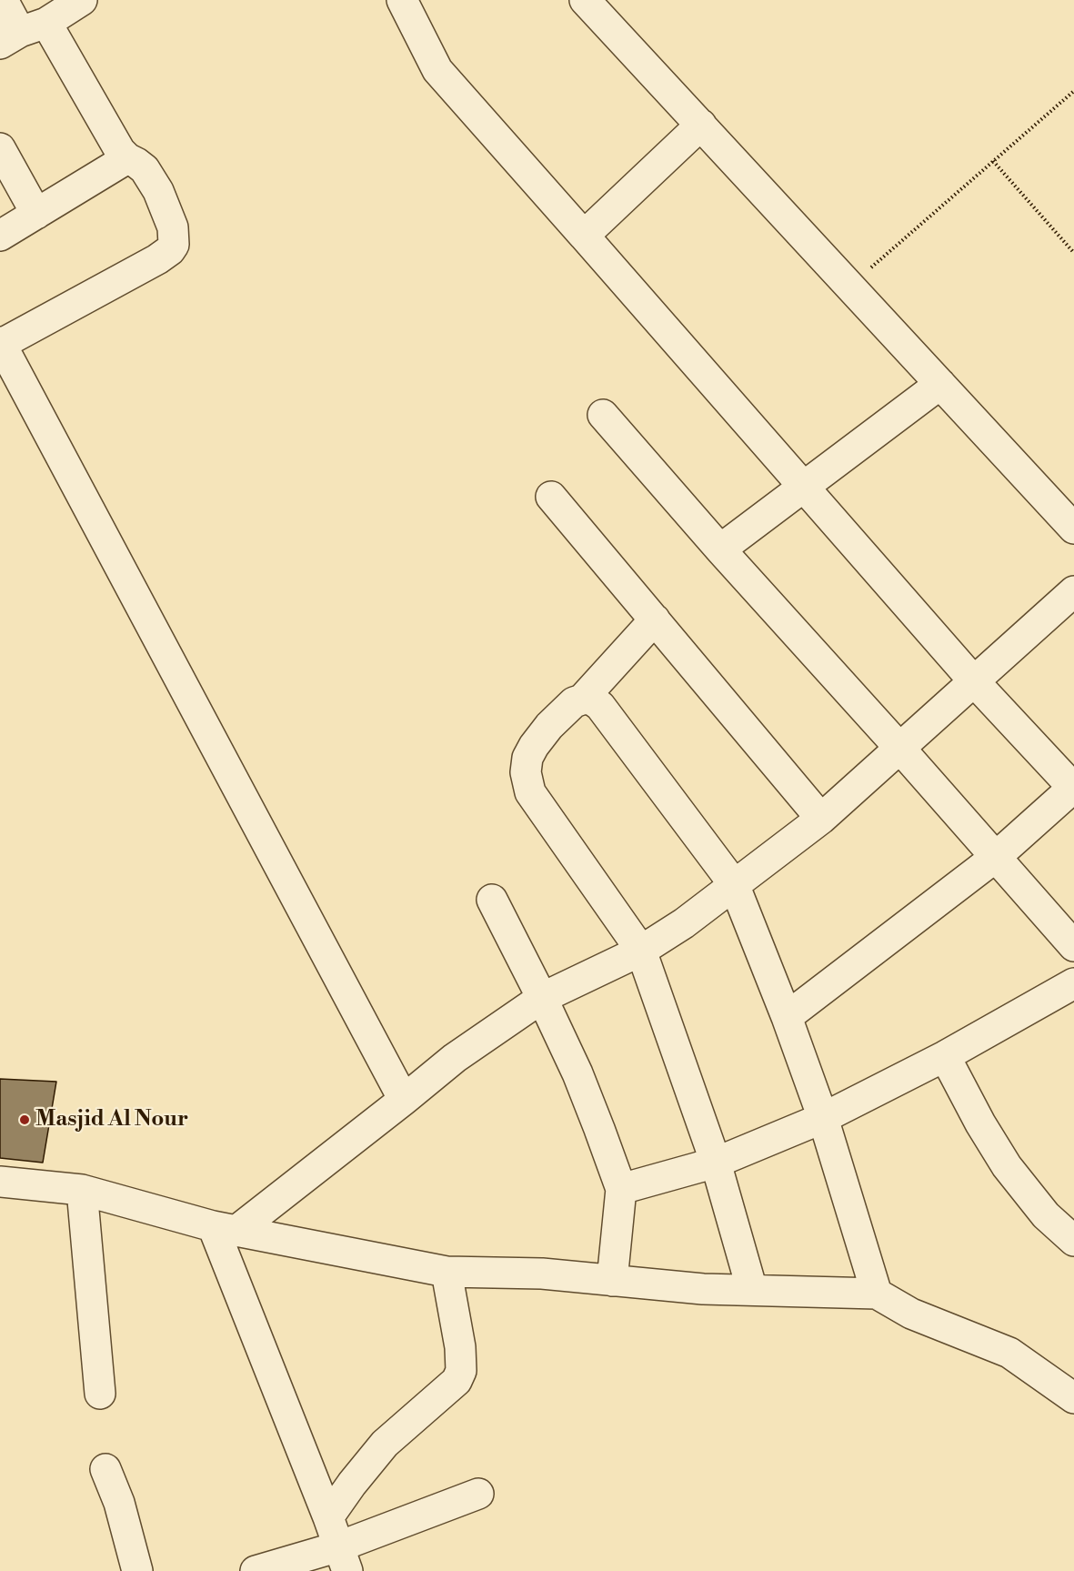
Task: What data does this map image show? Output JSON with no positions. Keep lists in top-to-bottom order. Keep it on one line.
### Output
{"places":["Masjid Al Nour"]}
